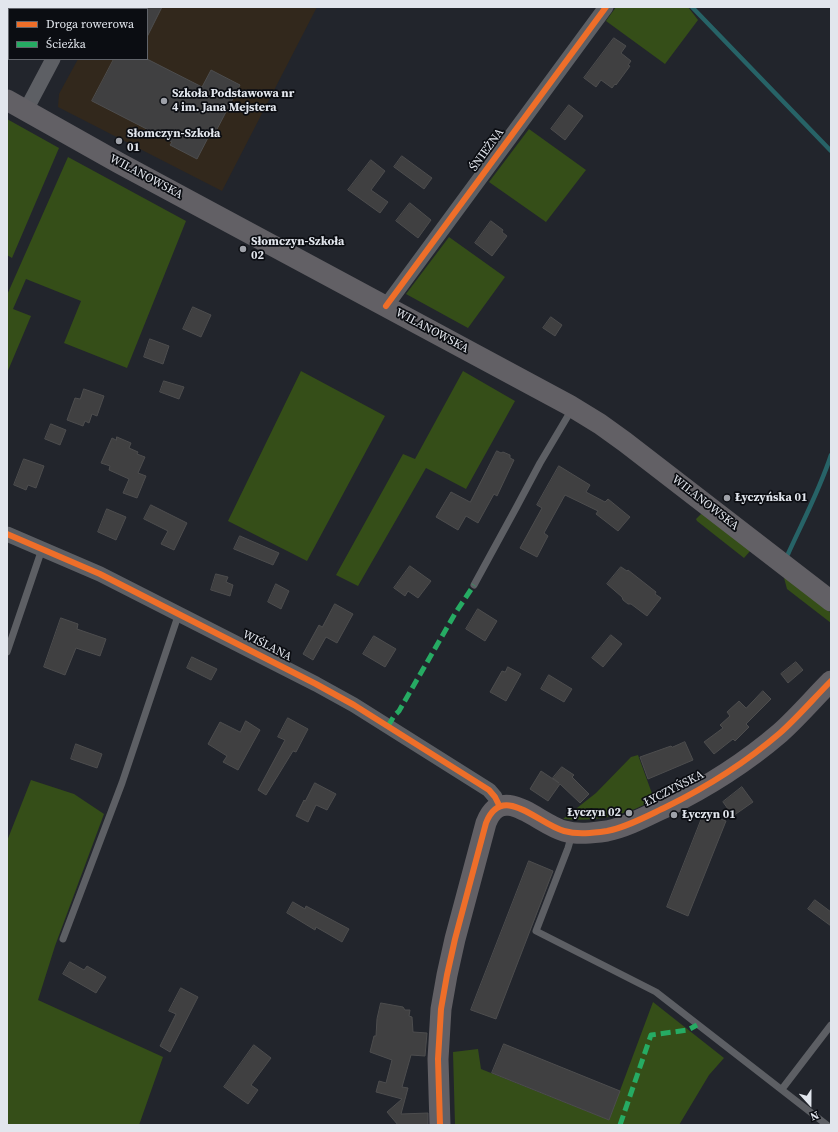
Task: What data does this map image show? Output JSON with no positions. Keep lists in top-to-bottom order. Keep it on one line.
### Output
{"streets":{"main road":["WILANOWSKA","ŁYCZYŃSKA"],"street":["ŚNIEŻNA","WIŚLANA"]},"crossings":[["ŚNIEŻNA","WILANOWSKA"],["WIŚLANA","ŁYCZYŃSKA"]],"places":["Szkoła Podstawowa nr 4 im. Jana Mejstera","Słomczyn-Szkoła 01","Słomczyn-Szkoła 02","Łyczyńska 01","Łyczyn 02","Łyczyn 01"],"legend":["Droga rowerowa","Ścieżka"],"north":"bottom"}
